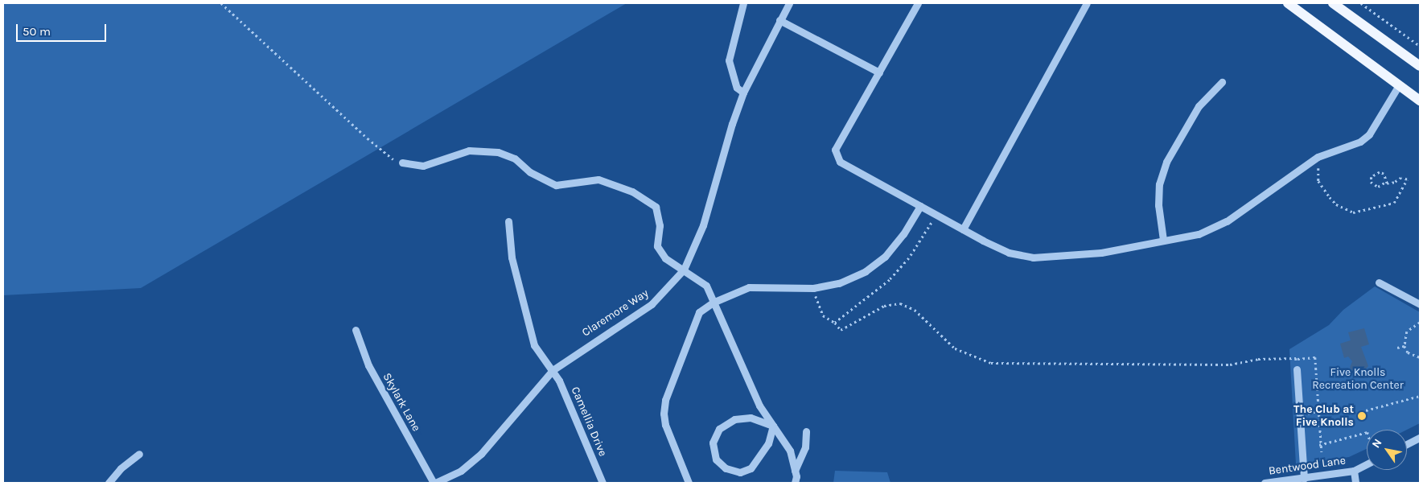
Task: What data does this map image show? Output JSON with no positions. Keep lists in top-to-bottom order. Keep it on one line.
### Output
{"streets":{"street":["Claremore Way","Skylark Lane","Camellia Drive","Bentwood Lane"]},"crossings":[["Claremore Way","Skylark Lane"],["Claremore Way","Camellia Drive"]],"parks":["Five Knolls Recreation Center"],"places":["The Club at Five Knolls"],"scale_bar":"50 m","north":"top left"}
